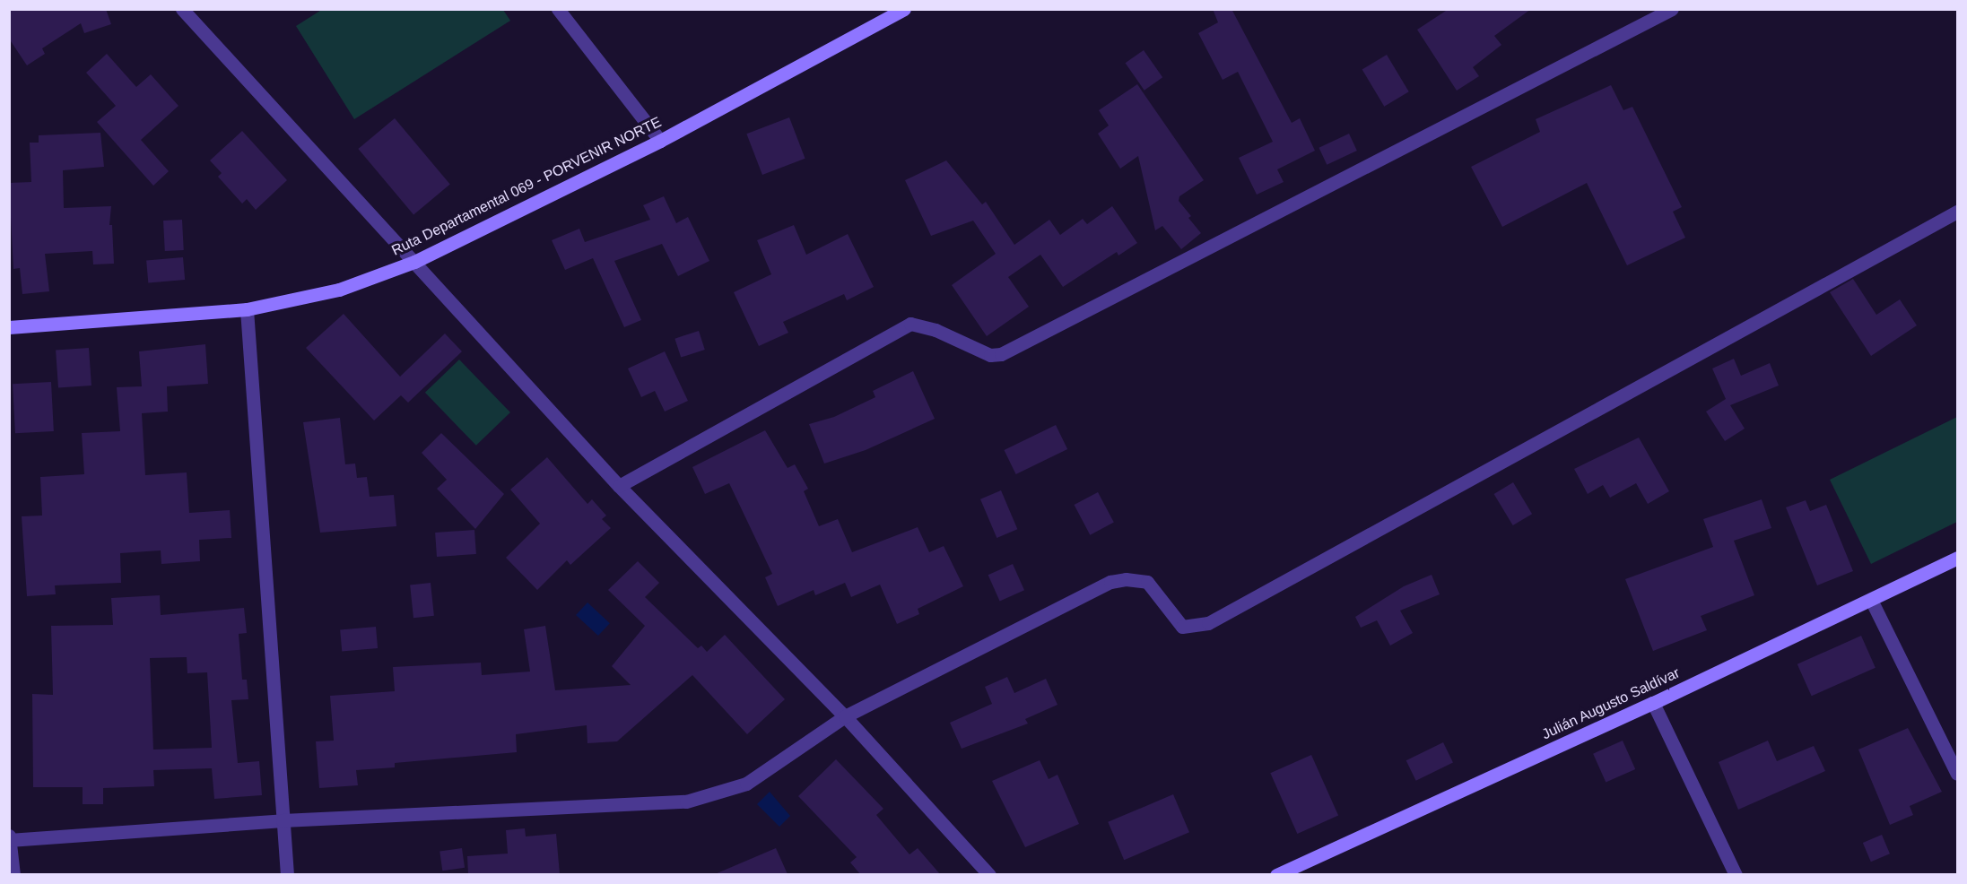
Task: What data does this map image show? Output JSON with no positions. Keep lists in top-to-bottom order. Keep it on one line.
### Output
{"streets":{"main road":["Ruta Departamental 069 - PORVENIR NORTE","Julián Augusto Saldívar"]}}
